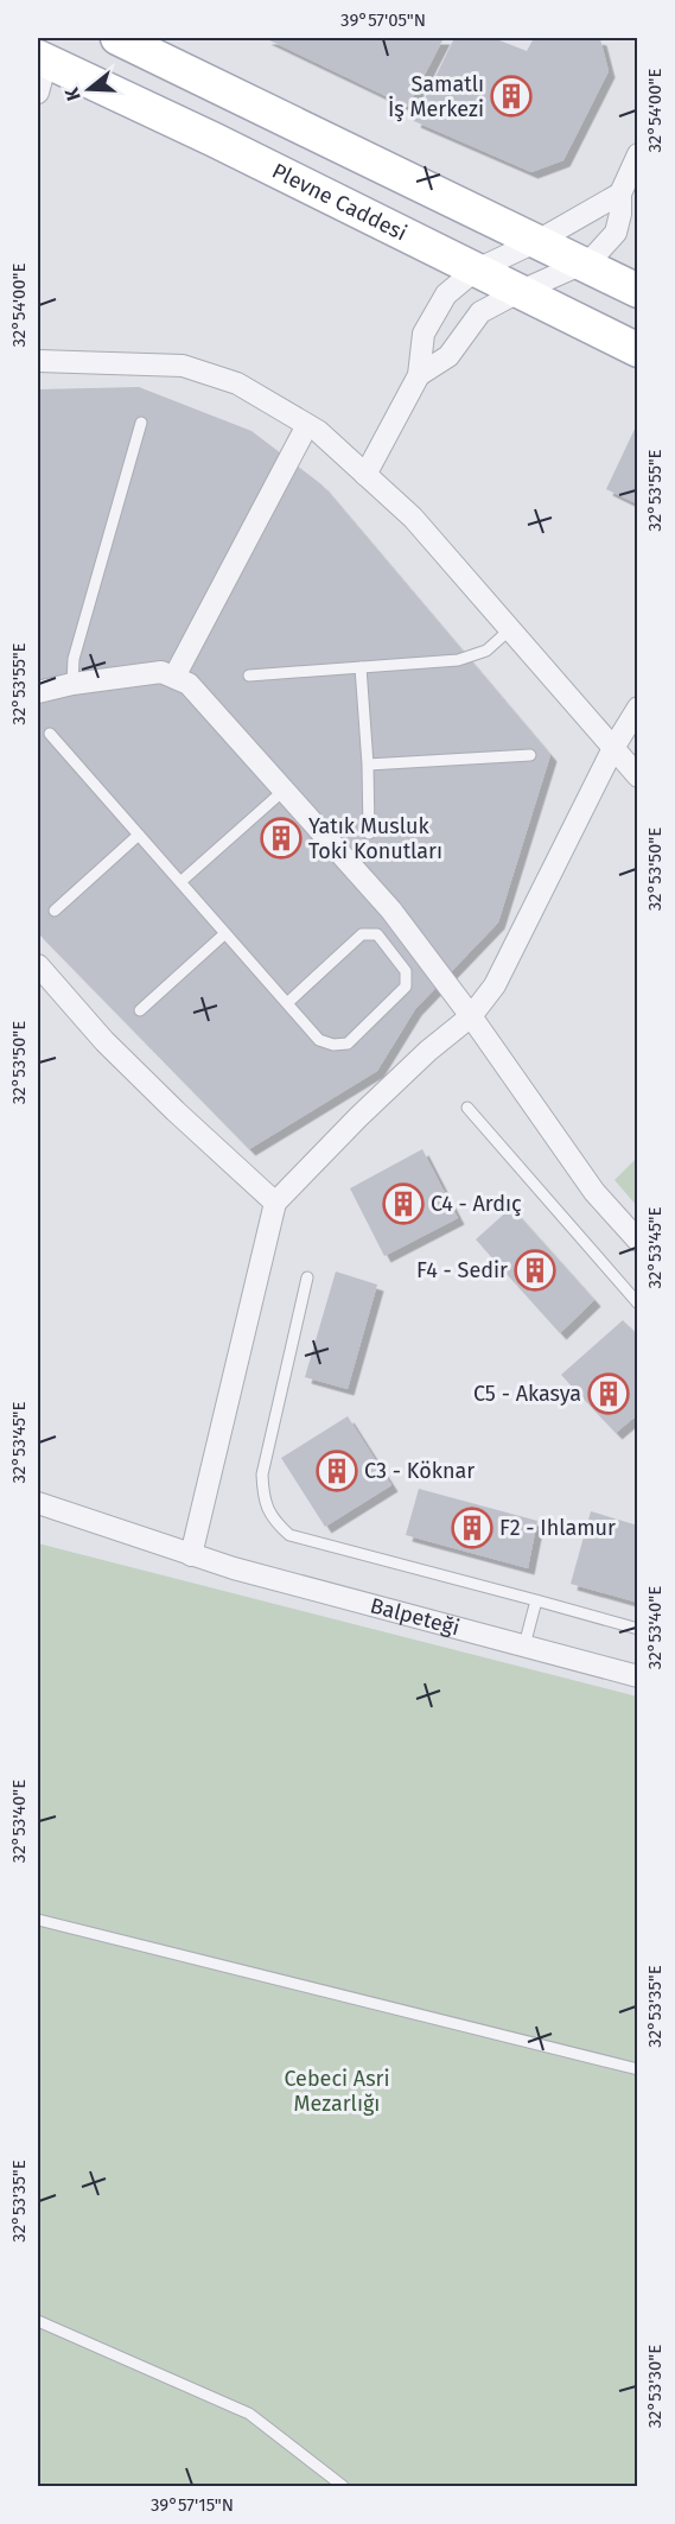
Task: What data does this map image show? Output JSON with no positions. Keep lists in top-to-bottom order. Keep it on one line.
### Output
{"streets":{"main road":["Plevne Caddesi"],"street":["Balpeteği"]},"parks":["Cebeci Asri Mezarlığı"],"places":{"building":["Samatlı İş Merkezi","Yatık Musluk Toki Konutları","C4 - Ardıç","F4 - Sedir","C5 - Akasya","C3 - Köknar","F2 - Ihlamur"]},"north":"left","coordinates":["39°57'05\"N","32°54'00\"E","32°53'55\"E","32°53'50\"E","32°53'45\"E","32°53'40\"E","32°53'35\"E","32°53'30\"E","39°57'15\"N"]}
